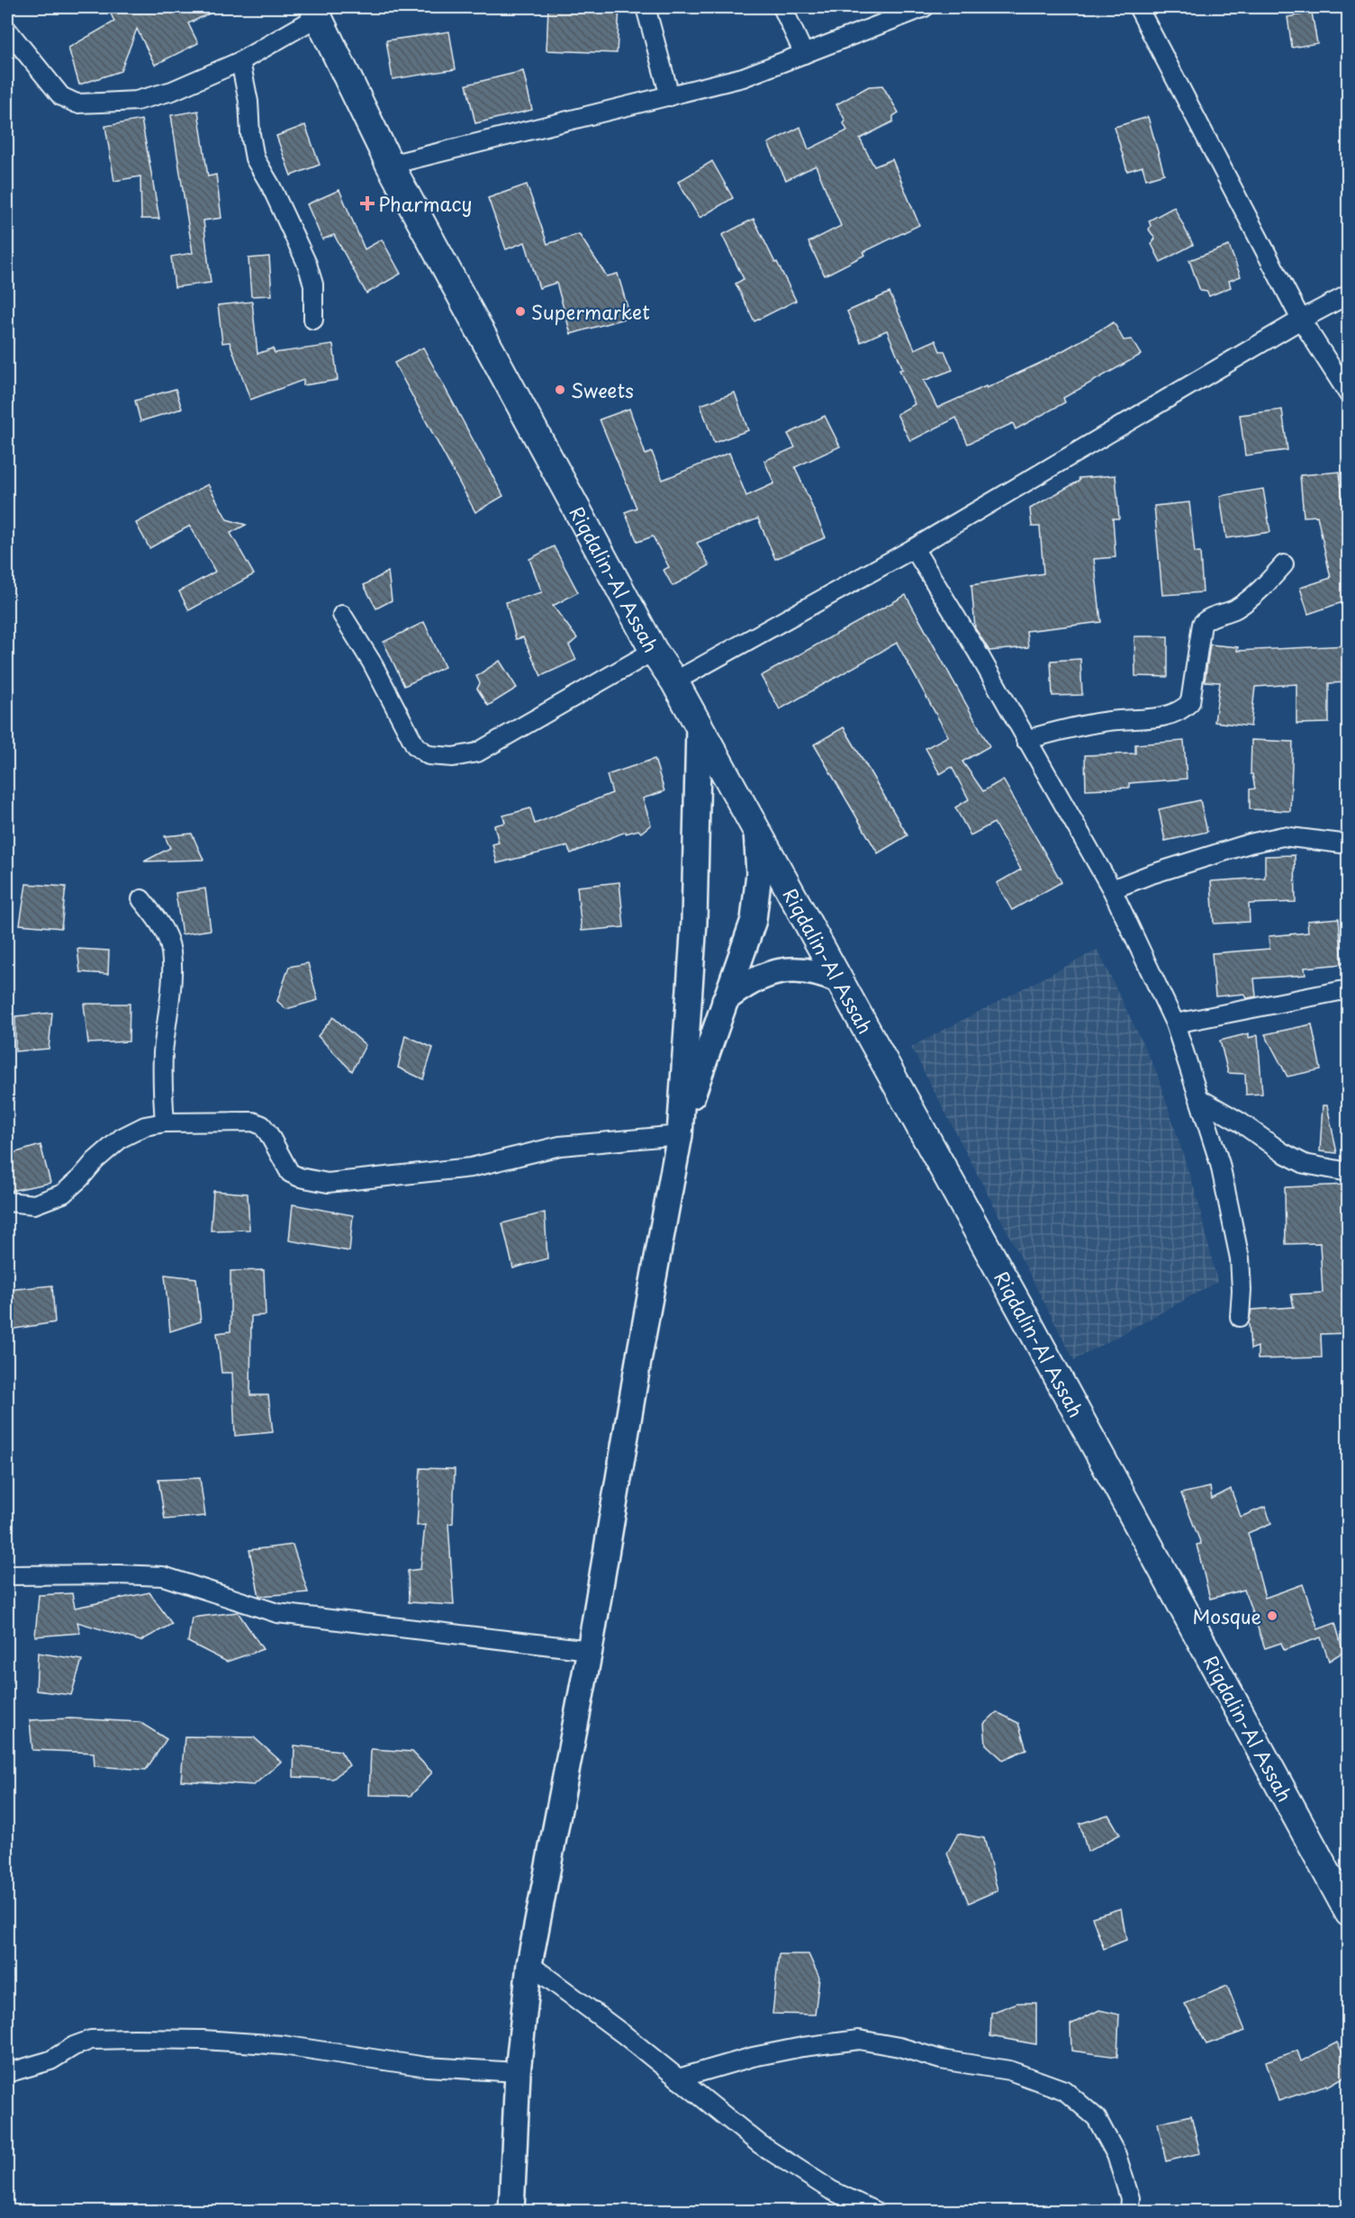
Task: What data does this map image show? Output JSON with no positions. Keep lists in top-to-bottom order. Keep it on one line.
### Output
{"streets":{"main road":["Riqdalin-Al Assah"]},"places":{"health":["Pharmacy"],"other":["Supermarket","Sweets","Mosque"]}}
